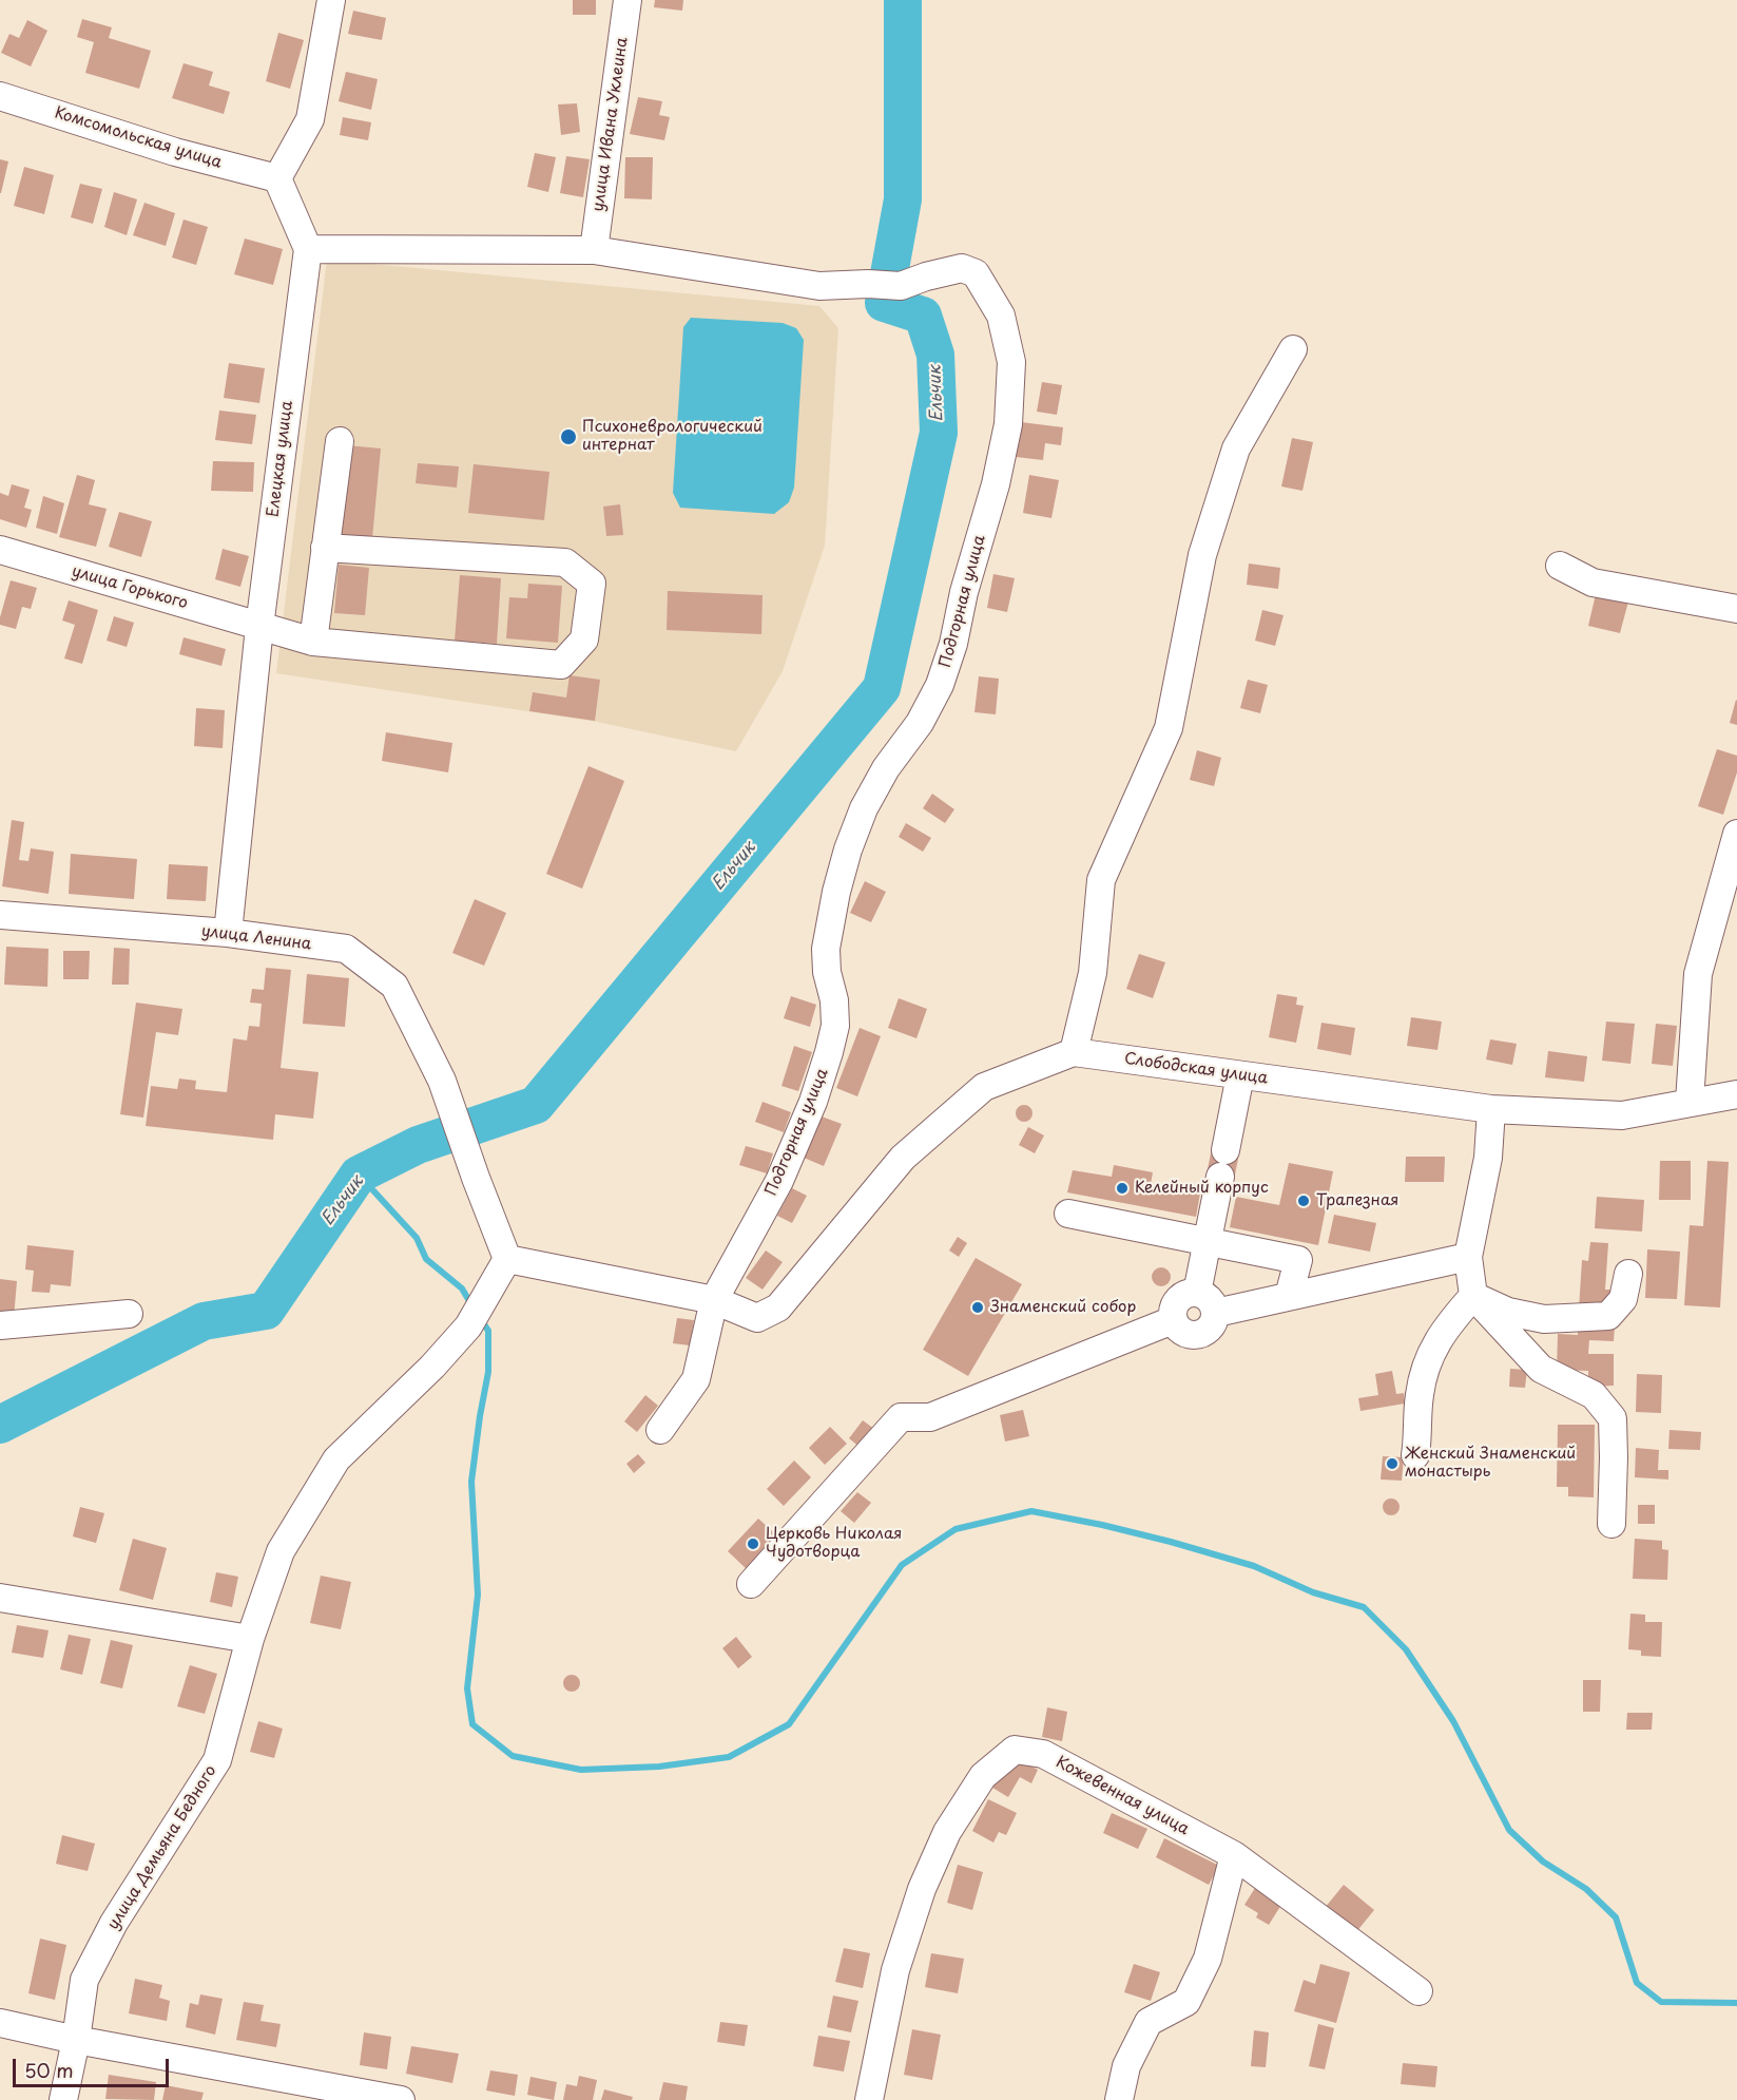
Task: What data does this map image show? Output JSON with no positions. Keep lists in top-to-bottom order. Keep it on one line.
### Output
{"streets":{"street":["улица Ивана Уклеина","Комсомольская улица","Елецкая улица","улица Горького","Подгорная улица","улица Ленина","Слободская улица","Кожевенная улица","улица Демьяна Бедного"]},"crossings":[["улица Ивана Уклеина","Подгорная улица"],["Комсомольская улица","Елецкая улица"],["Елецкая улица","улица Горького"],["Елецкая улица","Подгорная улица"],["Елецкая улица","улица Ленина"],["Подгорная улица","Слободская улица"],["улица Ленина","улица Демьяна Бедного"]],"water":["Ельчик"],"places":["Психоневрологический интернат","Келейный корпус","Трапезная","Знаменский собор","Женский Знаменский монастырь","Церковь Николая Чудотворца"],"scale_bar":"50 m"}
